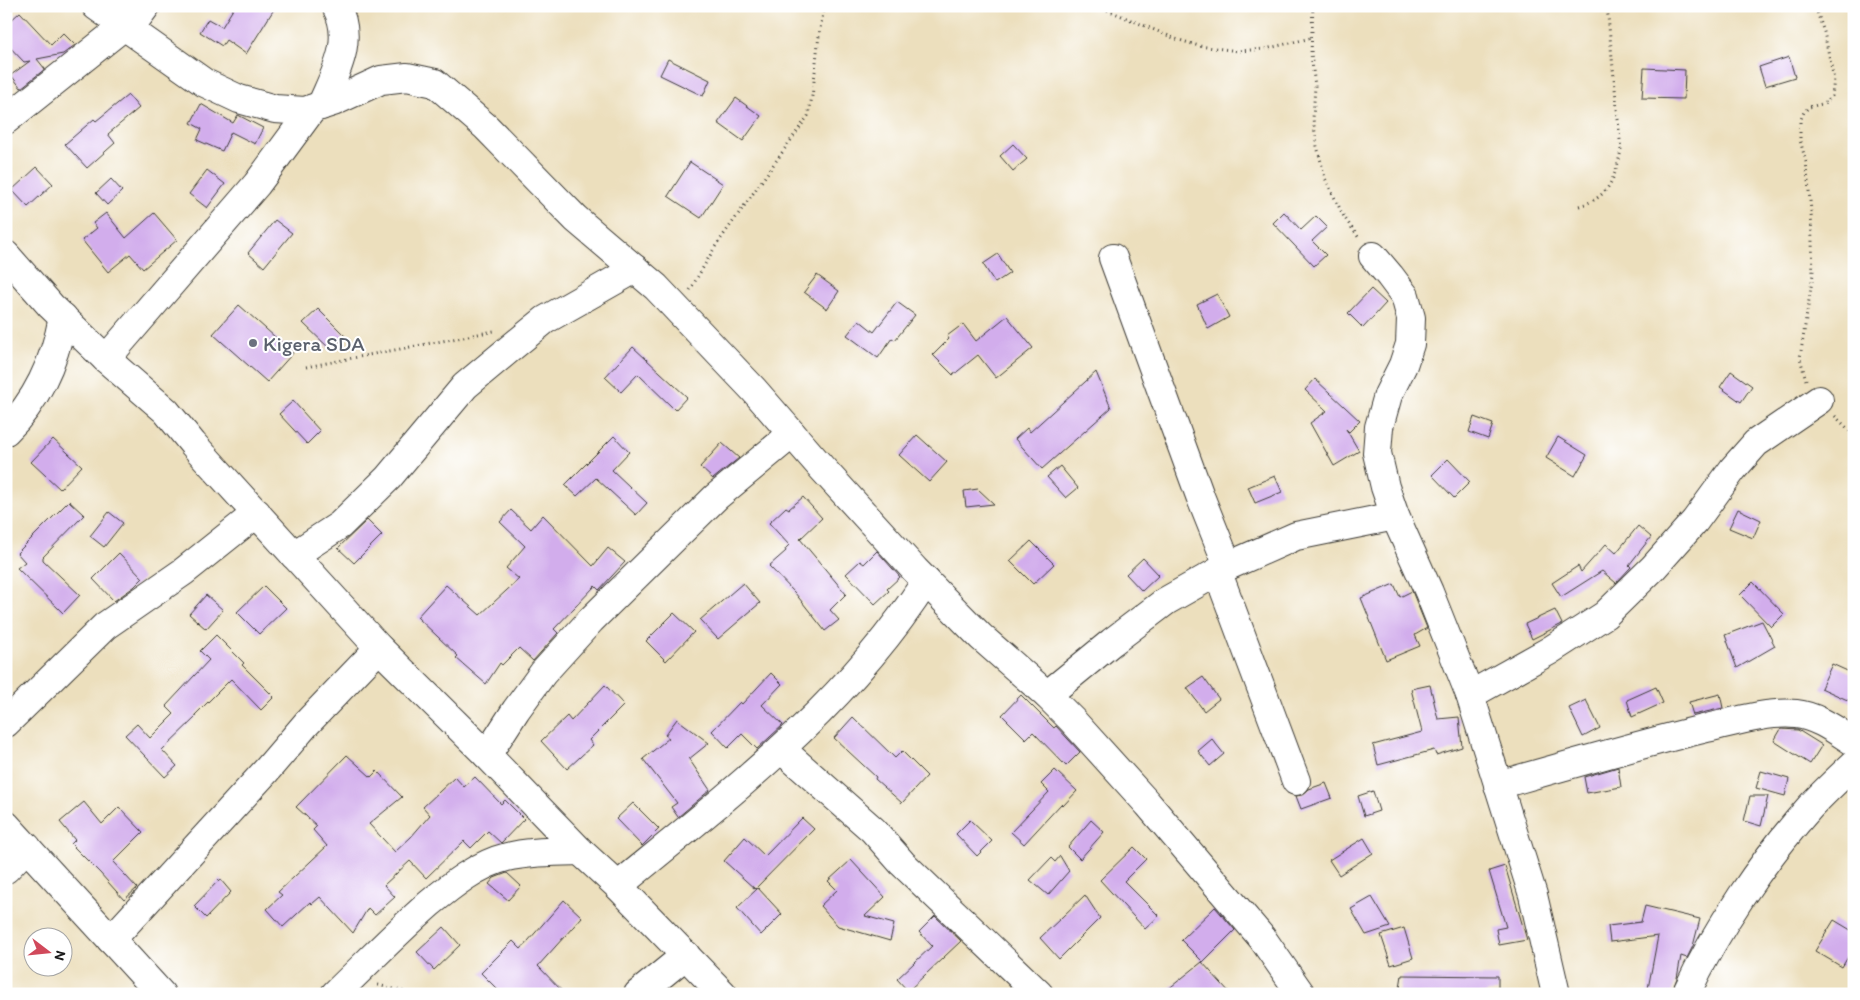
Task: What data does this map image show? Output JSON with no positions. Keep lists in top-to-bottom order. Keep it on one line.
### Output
{"places":["Kigera SDA"],"north":"right"}
